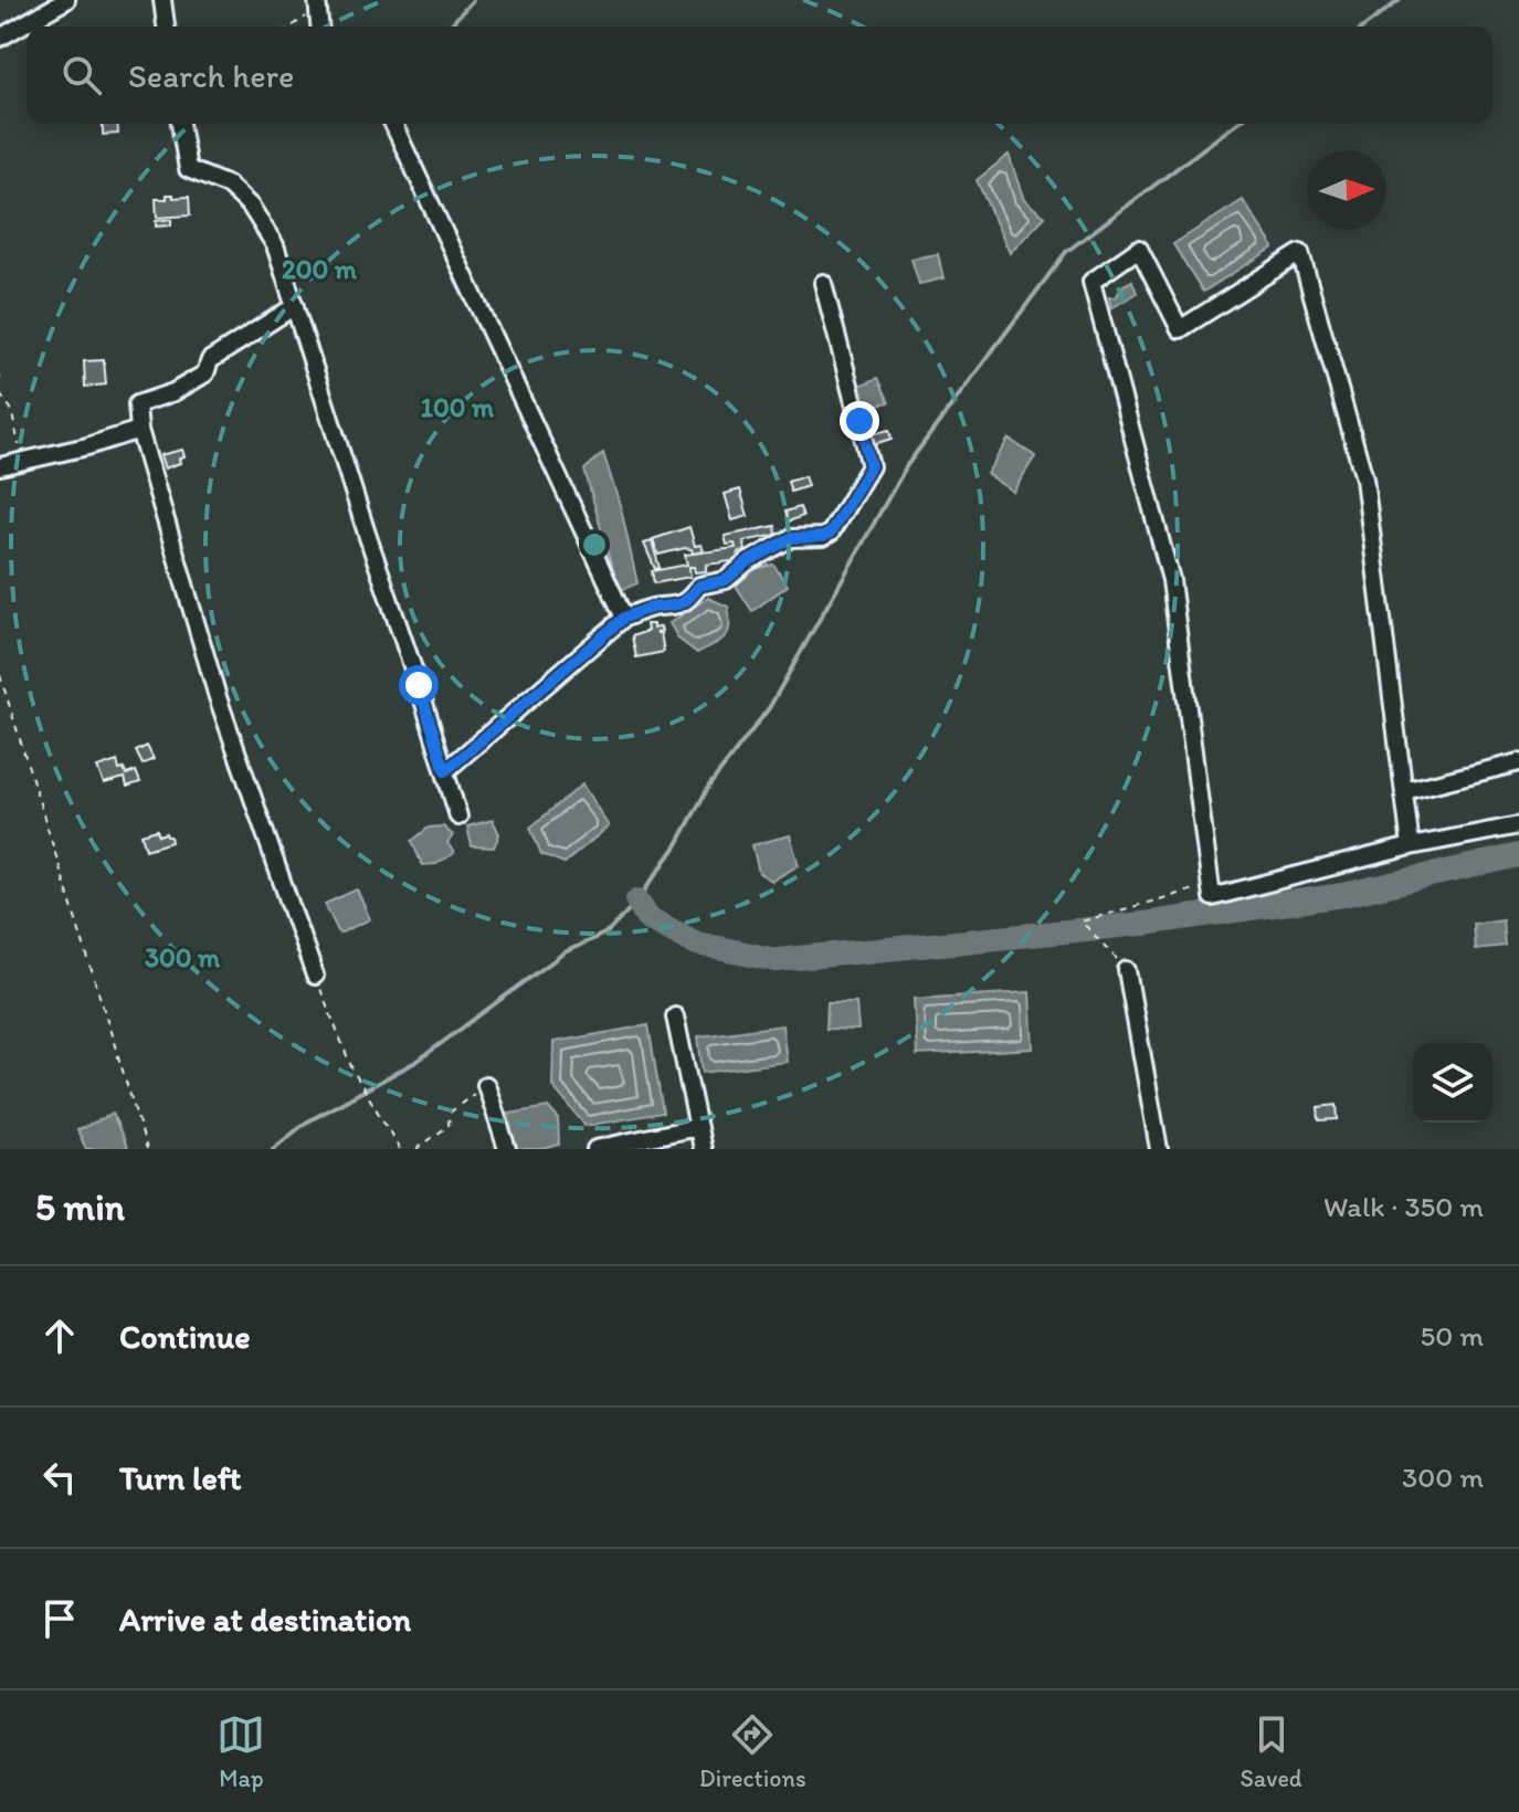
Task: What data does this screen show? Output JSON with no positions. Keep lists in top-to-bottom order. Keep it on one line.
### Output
{"north":"right","page":{"search":"Search here","heading":["5 min","Walk · 350 m"],"list":[["Continue","50 m"],["Turn left","300 m"],"Arrive at destination"],"nav":["Map","Directions","Saved"]},"rings":["200 m","100 m","300 m"]}
